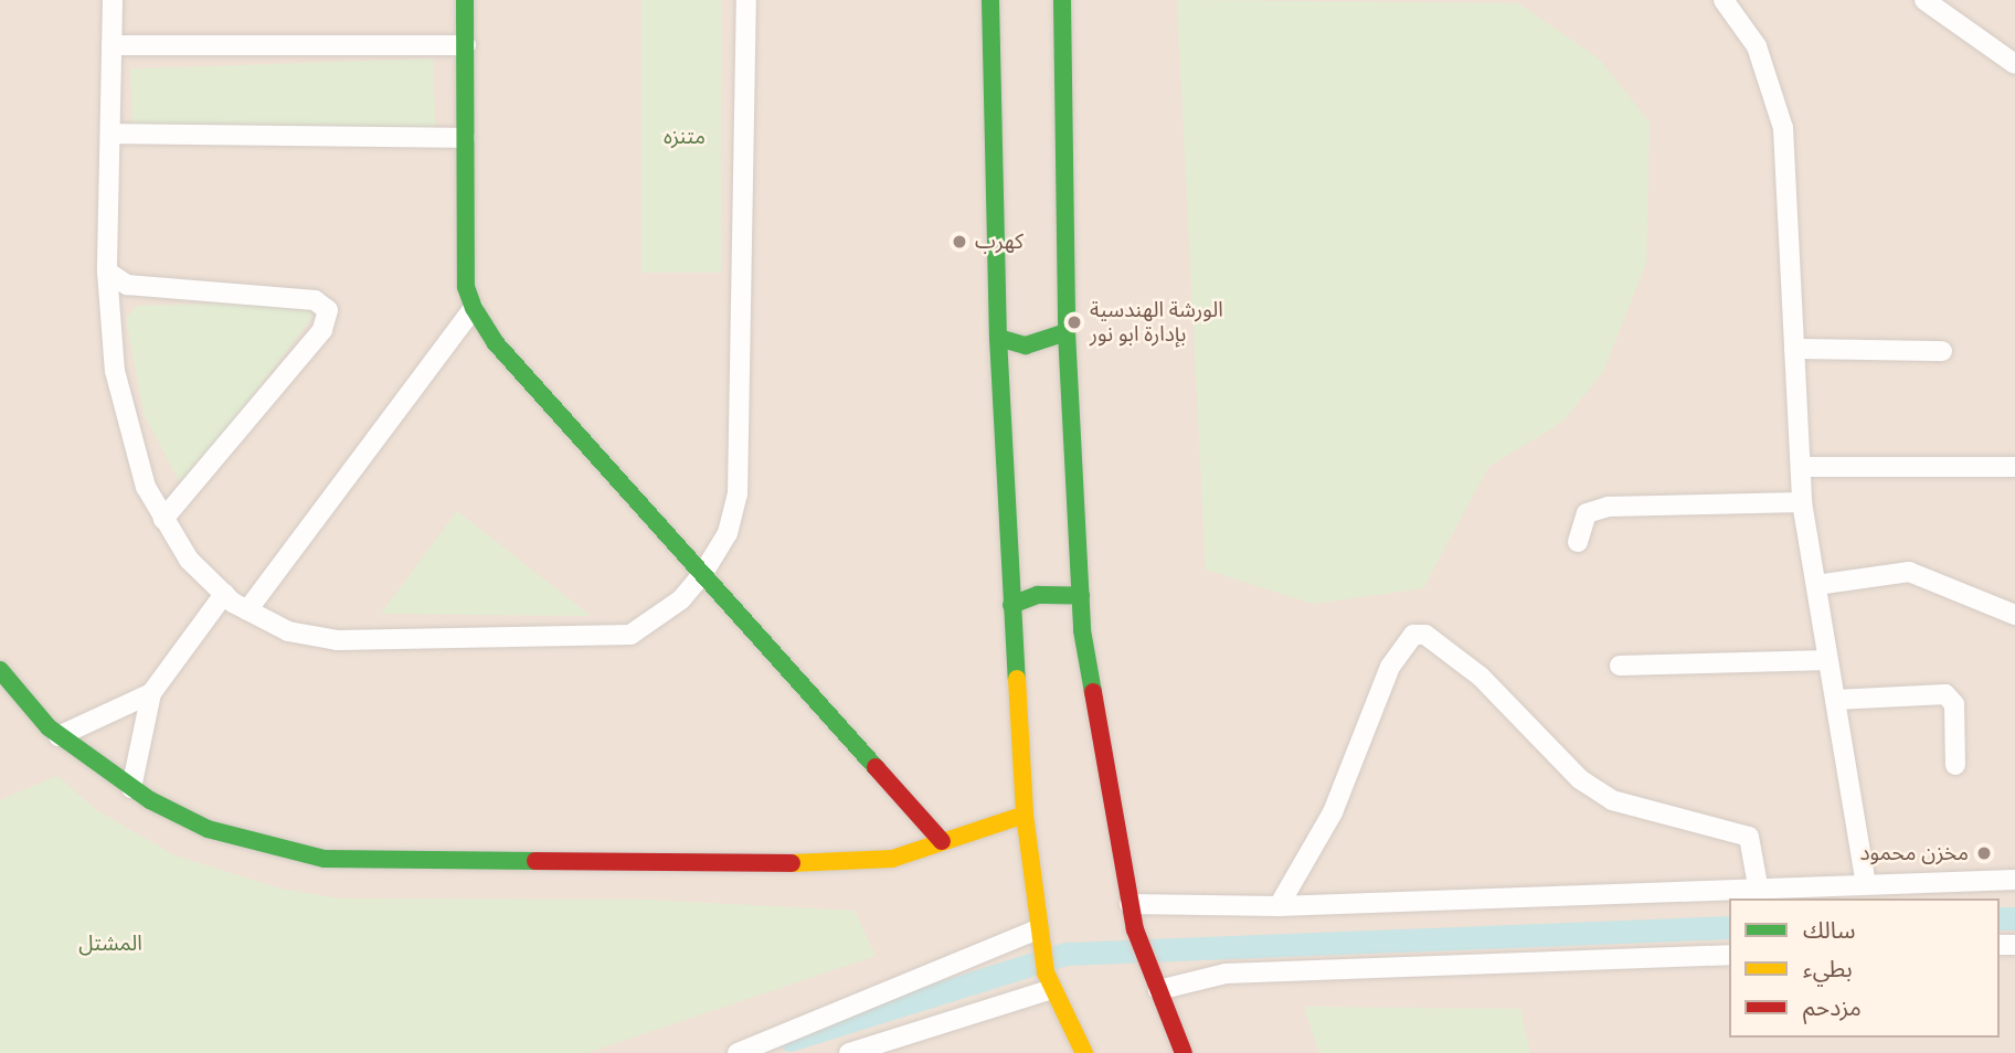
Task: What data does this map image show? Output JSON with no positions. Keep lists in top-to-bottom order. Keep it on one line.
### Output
{"parks":["متنزه","المشتل"],"places":["كهرب","الورشة الهندسية بإدارة ابو نور","مخزن محمود"],"legend":["سالك","بطيء","مزدحم"]}
